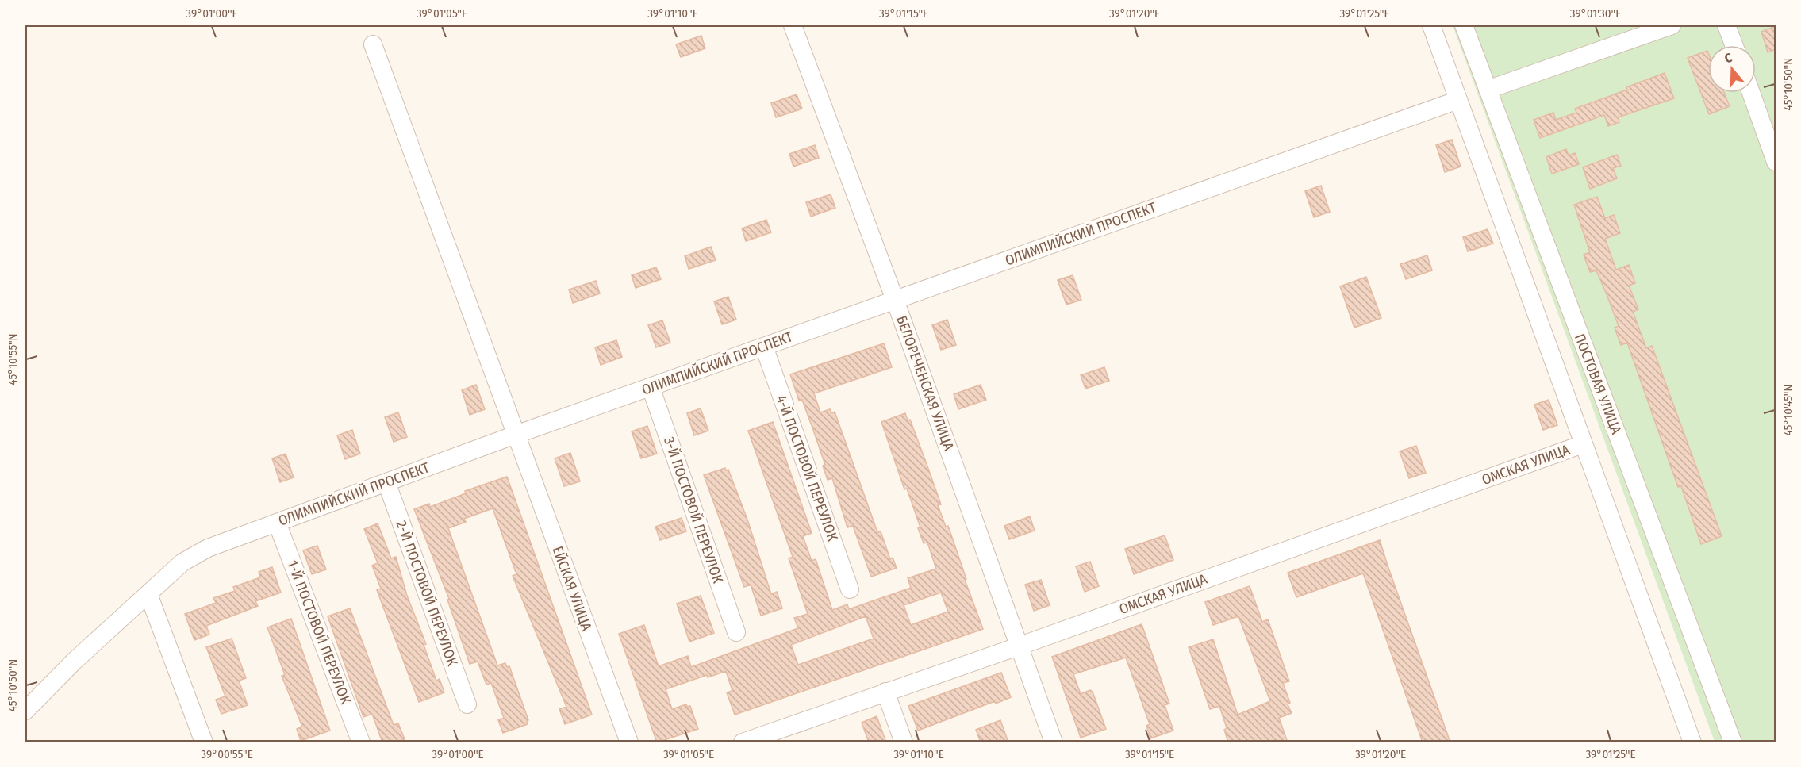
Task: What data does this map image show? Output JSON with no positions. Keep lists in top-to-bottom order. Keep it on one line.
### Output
{"streets":{"street":["ОЛИМПИЙСКИЙ ПРОСПЕКТ","БЕЛОРЕЧЕНСКАЯ УЛИЦА","ПОСТОВАЯ УЛИЦА","ОМСКАЯ УЛИЦА","4-Й ПОСТОВОЙ ПЕРЕУЛОК","3-Й ПОСТОВОЙ ПЕРЕУЛОК","ЕЙСКАЯ УЛИЦА","2-Й ПОСТОВОЙ ПЕРЕУЛОК","1-Й ПОСТОВОЙ ПЕРЕУЛОК"]},"crossings":[["ОЛИМПИЙСКИЙ ПРОСПЕКТ","БЕЛОРЕЧЕНСКАЯ УЛИЦА"],["ОЛИМПИЙСКИЙ ПРОСПЕКТ","4-Й ПОСТОВОЙ ПЕРЕУЛОК"],["ОЛИМПИЙСКИЙ ПРОСПЕКТ","3-Й ПОСТОВОЙ ПЕРЕУЛОК"],["ОЛИМПИЙСКИЙ ПРОСПЕКТ","ЕЙСКАЯ УЛИЦА"],["ОЛИМПИЙСКИЙ ПРОСПЕКТ","2-Й ПОСТОВОЙ ПЕРЕУЛОК"],["ОЛИМПИЙСКИЙ ПРОСПЕКТ","1-Й ПОСТОВОЙ ПЕРЕУЛОК"],["БЕЛОРЕЧЕНСКАЯ УЛИЦА","ОМСКАЯ УЛИЦА"]],"north":"top","coordinates":["39°01'00\"E","39°01'05\"E","39°01'10\"E","39°01'15\"E","39°01'20\"E","39°01'25\"E","39°01'30\"E","45°10'50\"N","45°10'55\"N","45°10'45\"N","39°00'55\"E"]}
